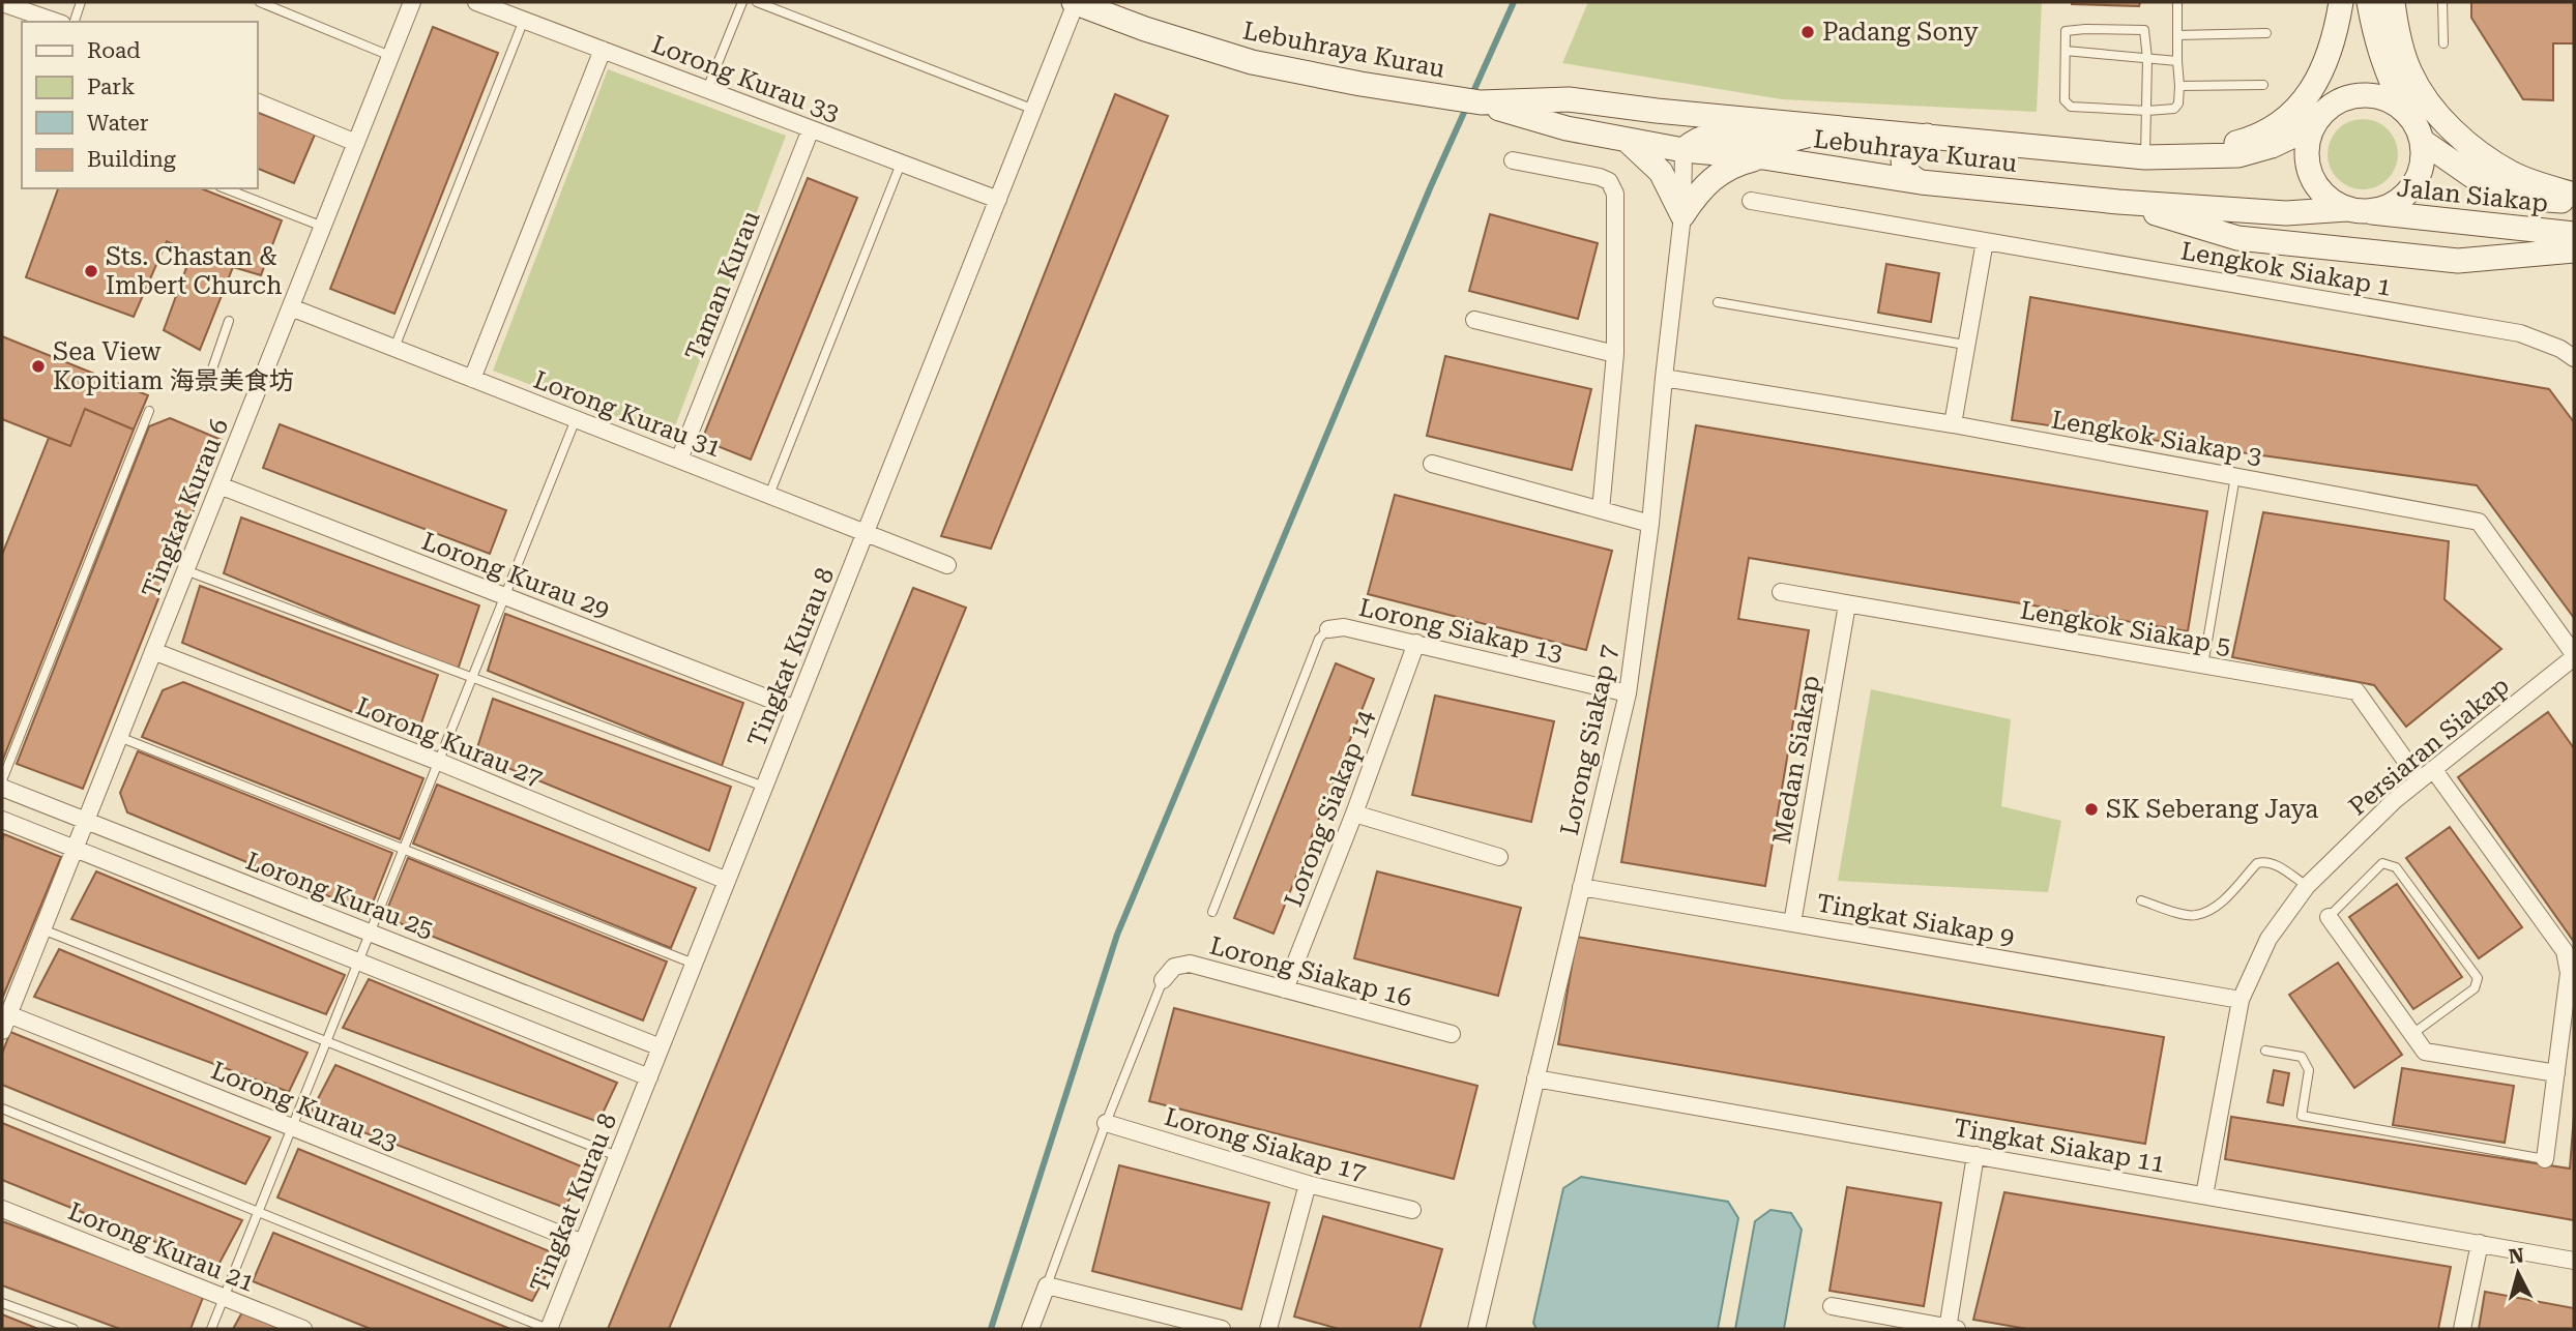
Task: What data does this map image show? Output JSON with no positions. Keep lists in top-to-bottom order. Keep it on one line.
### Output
{"streets":{"street":["Lebuhraya Kurau","Lorong Kurau 33","Jalan Siakap","Lengkok Siakap 1","Taman Kurau","Lorong Kurau 31","Lengkok Siakap 3","Tingkat Kurau 6","Lorong Kurau 29","Lengkok Siakap 5","Lorong Siakap 13","Tingkat Kurau 8","Lorong Siakap 7","Lorong Kurau 27","Persiaran Siakap","Medan Siakap","Lorong Siakap 14","Lorong Kurau 25","Tingkat Siakap 9","Lorong Siakap 16","Lorong Kurau 23","Lorong Siakap 17","Tingkat Siakap 11","Lorong Kurau 21"]},"crossings":[["Lebuhraya Kurau","Jalan Siakap"],["Lebuhraya Kurau","Tingkat Kurau 8"],["Lebuhraya Kurau","Lorong Siakap 7"],["Lorong Kurau 33","Taman Kurau"],["Lorong Kurau 33","Tingkat Kurau 8"],["Taman Kurau","Lorong Kurau 31"],["Lorong Kurau 31","Tingkat Kurau 6"],["Lorong Kurau 31","Tingkat Kurau 8"],["Lengkok Siakap 3","Lorong Siakap 7"],["Lengkok Siakap 3","Persiaran Siakap"],["Tingkat Kurau 6","Lorong Kurau 29"],["Tingkat Kurau 6","Lorong Kurau 27"],["Tingkat Kurau 6","Lorong Kurau 25"],["Tingkat Kurau 6","Lorong Kurau 23"],["Lorong Kurau 29","Tingkat Kurau 8"],["Lengkok Siakap 5","Persiaran Siakap"],["Lengkok Siakap 5","Medan Siakap"],["Lorong Siakap 13","Lorong Siakap 7"],["Lorong Siakap 13","Lorong Siakap 14"],["Tingkat Kurau 8","Lorong Kurau 27"],["Tingkat Kurau 8","Lorong Kurau 25"],["Tingkat Kurau 8","Lorong Kurau 23"],["Lorong Siakap 7","Tingkat Siakap 9"],["Lorong Siakap 7","Tingkat Siakap 11"],["Persiaran Siakap","Tingkat Siakap 9"],["Persiaran Siakap","Tingkat Siakap 11"],["Medan Siakap","Tingkat Siakap 9"],["Lorong Siakap 14","Lorong Siakap 16"]],"places":["Padang Sony","Sts. Chastan & Imbert Church","Sea View Kopitiam 海景美食坊","SK Seberang Jaya"],"legend":["Road","Park","Water","Building"],"north":"top"}
